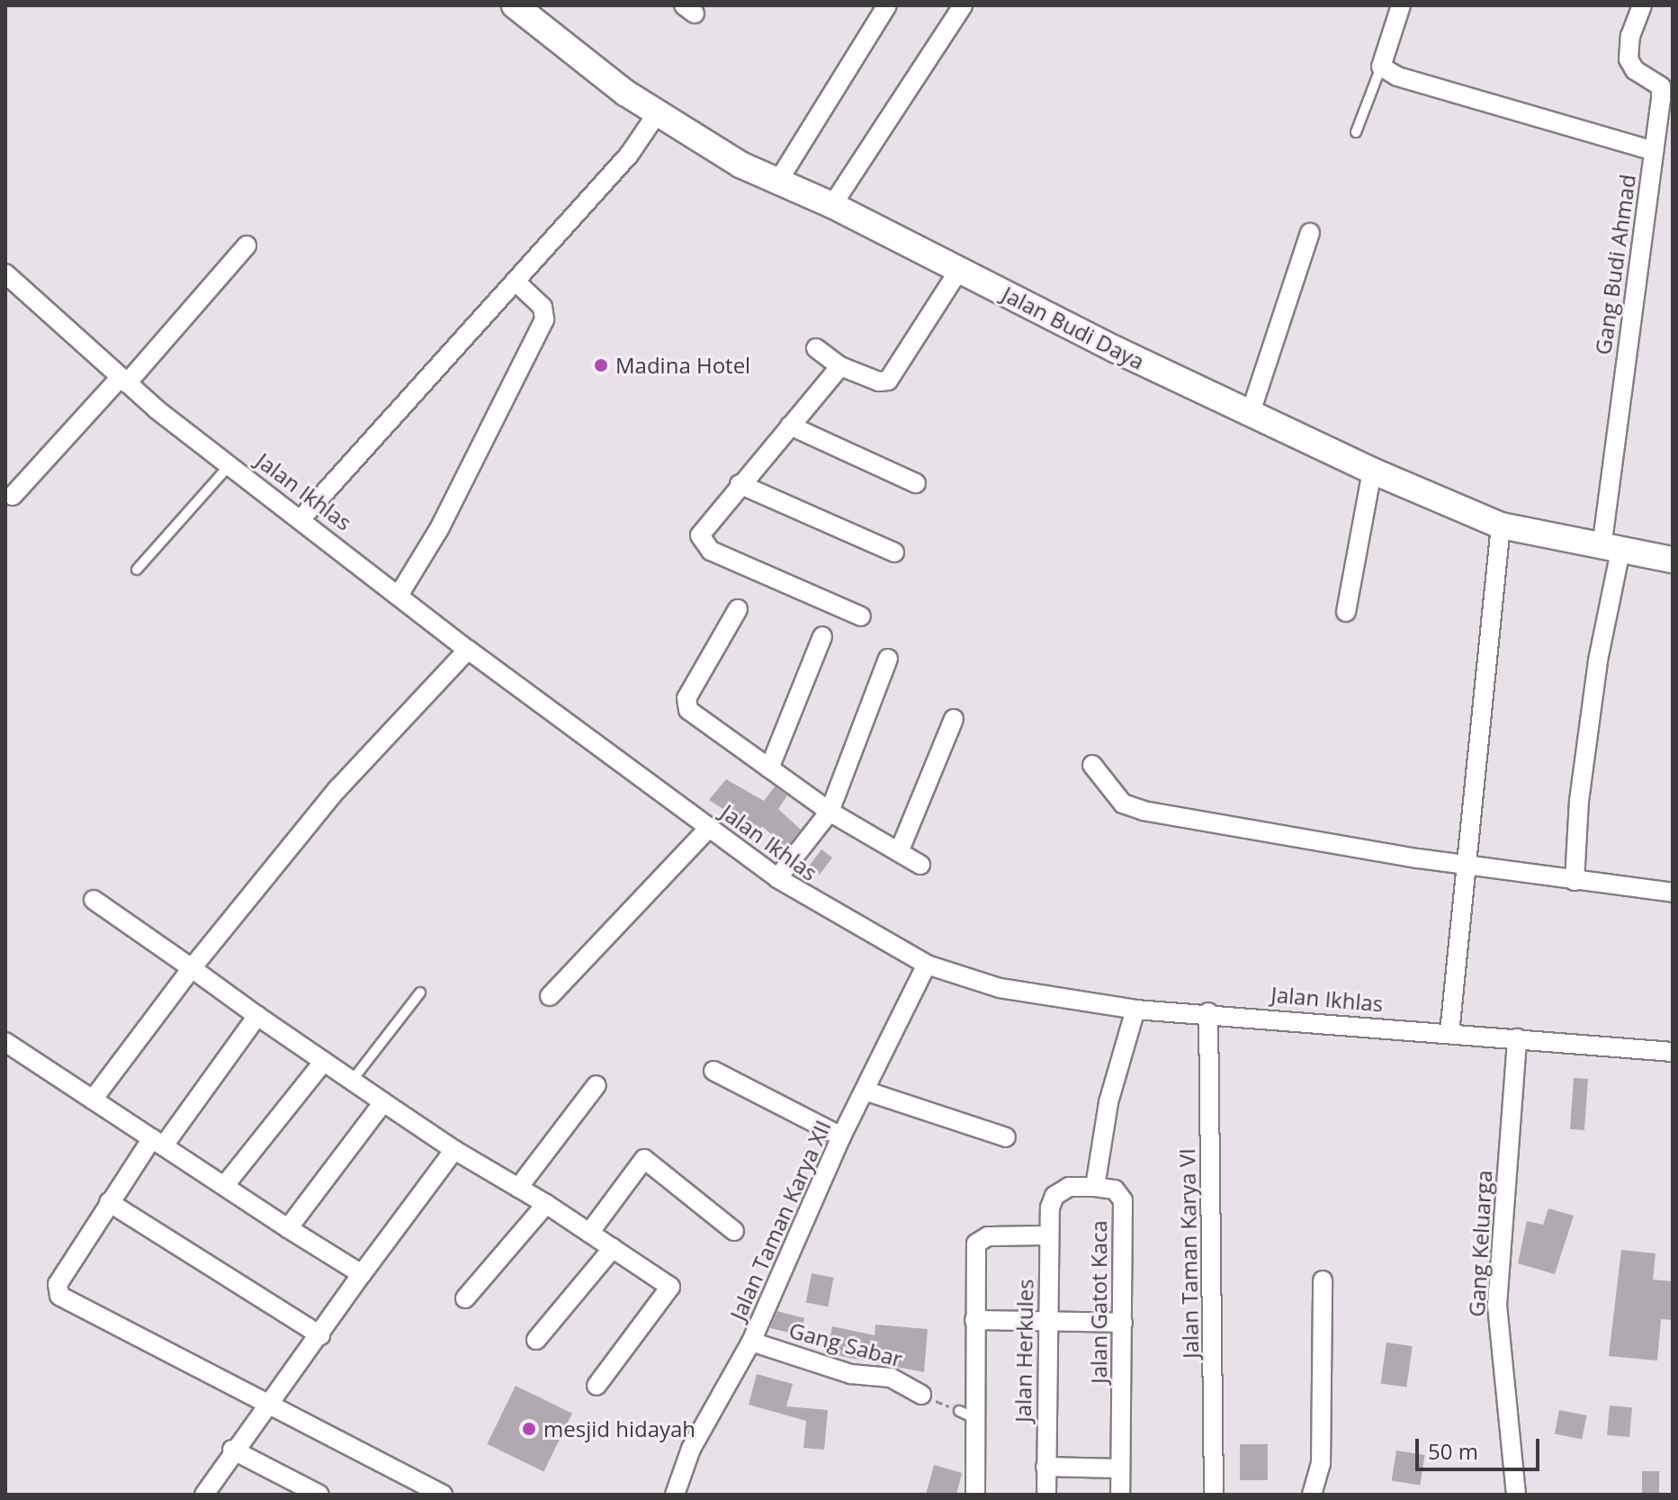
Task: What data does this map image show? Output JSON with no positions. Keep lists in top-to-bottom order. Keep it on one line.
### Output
{"streets":{"street":["Gang Budi Ahmad","Jalan Budi Daya","Jalan Ikhlas","Jalan Taman Karya XII","Gang Keluarga","Jalan Taman Karya VI","Jalan Gatot Kaca","Gang Sabar","Jalan Herkules"]},"crossings":[["Gang Budi Ahmad","Jalan Budi Daya"],["Jalan Ikhlas","Jalan Taman Karya XII"],["Jalan Ikhlas","Gang Keluarga"],["Jalan Ikhlas","Jalan Taman Karya VI"],["Jalan Taman Karya XII","Gang Sabar"],["Jalan Gatot Kaca","Jalan Herkules"]],"places":["Madina Hotel","mesjid hidayah"],"scale_bar":"50 m"}
